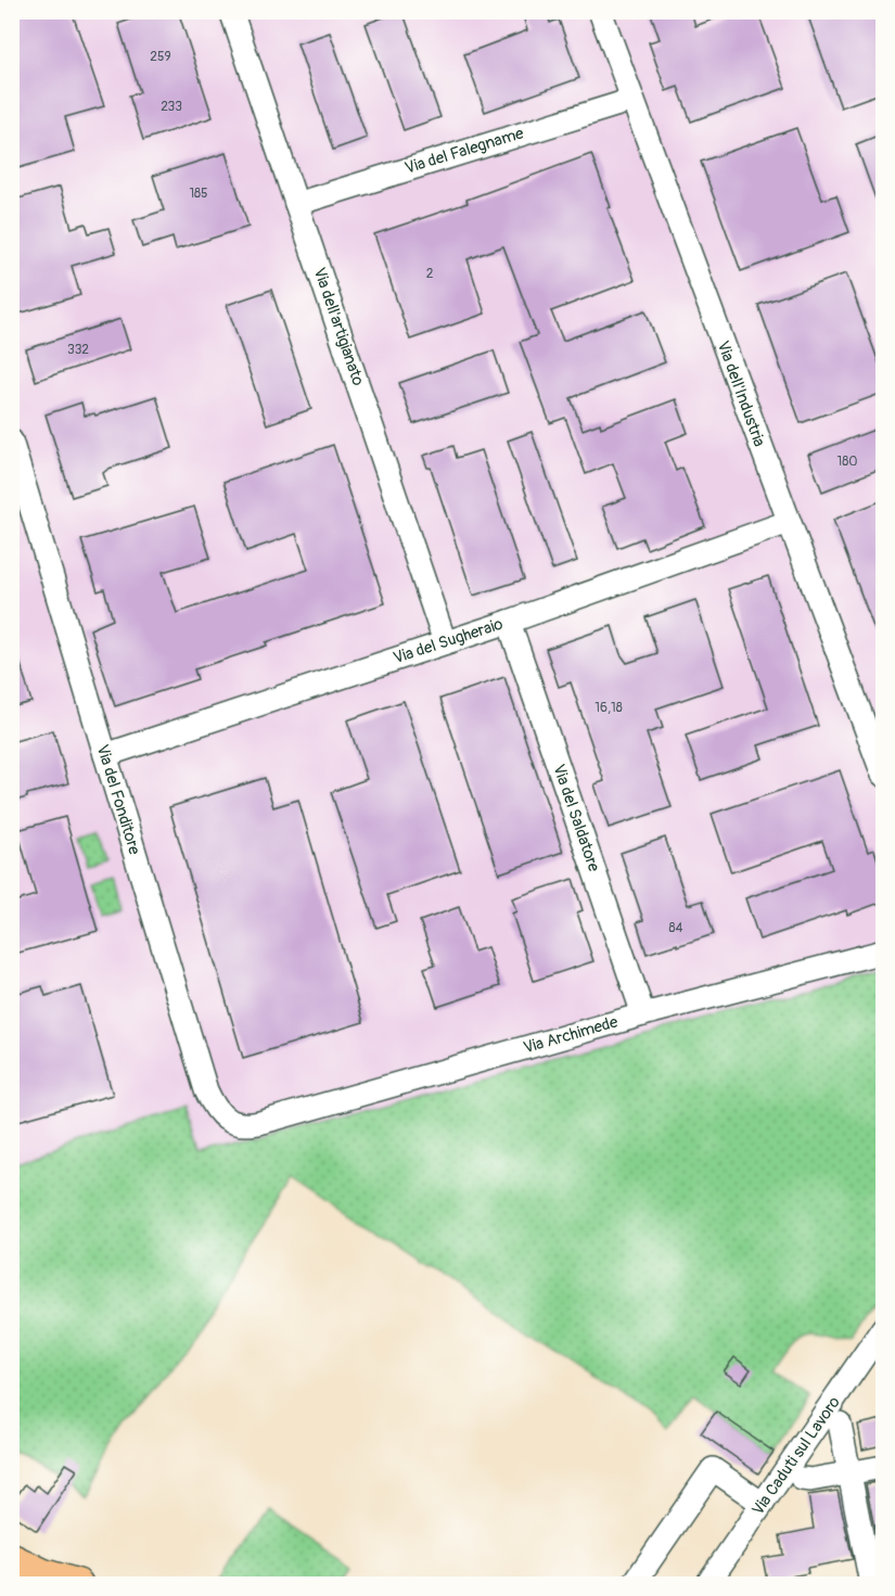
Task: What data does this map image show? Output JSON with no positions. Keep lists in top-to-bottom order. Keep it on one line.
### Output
{"streets":{"street":["Via del Falegname","Via dell'artigianato","Via dell'Industria","Via del Sugheraio","Via del Fonditore","Via del Saldatore","Via Archimede","Via Caduti sul Lavoro"]},"crossings":[["Via del Falegname","Via dell'artigianato"],["Via del Falegname","Via dell'Industria"],["Via dell'artigianato","Via del Sugheraio"],["Via dell'Industria","Via del Sugheraio"],["Via del Sugheraio","Via del Fonditore"],["Via del Sugheraio","Via del Saldatore"],["Via del Fonditore","Via Archimede"],["Via del Saldatore","Via Archimede"]],"house_numbers":["259","233","185","2","332","180","16,18","84"]}
